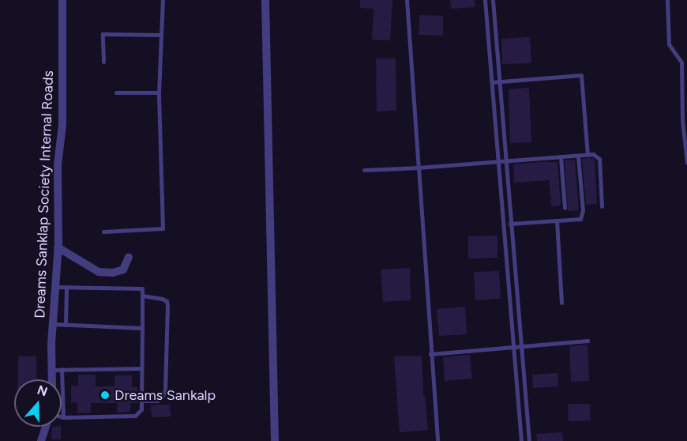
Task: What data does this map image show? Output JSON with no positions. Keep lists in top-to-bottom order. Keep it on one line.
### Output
{"streets":{"street":["Dreams Sanklap Society Internal Roads"]},"places":["Dreams Sankalp"],"north":"top"}
